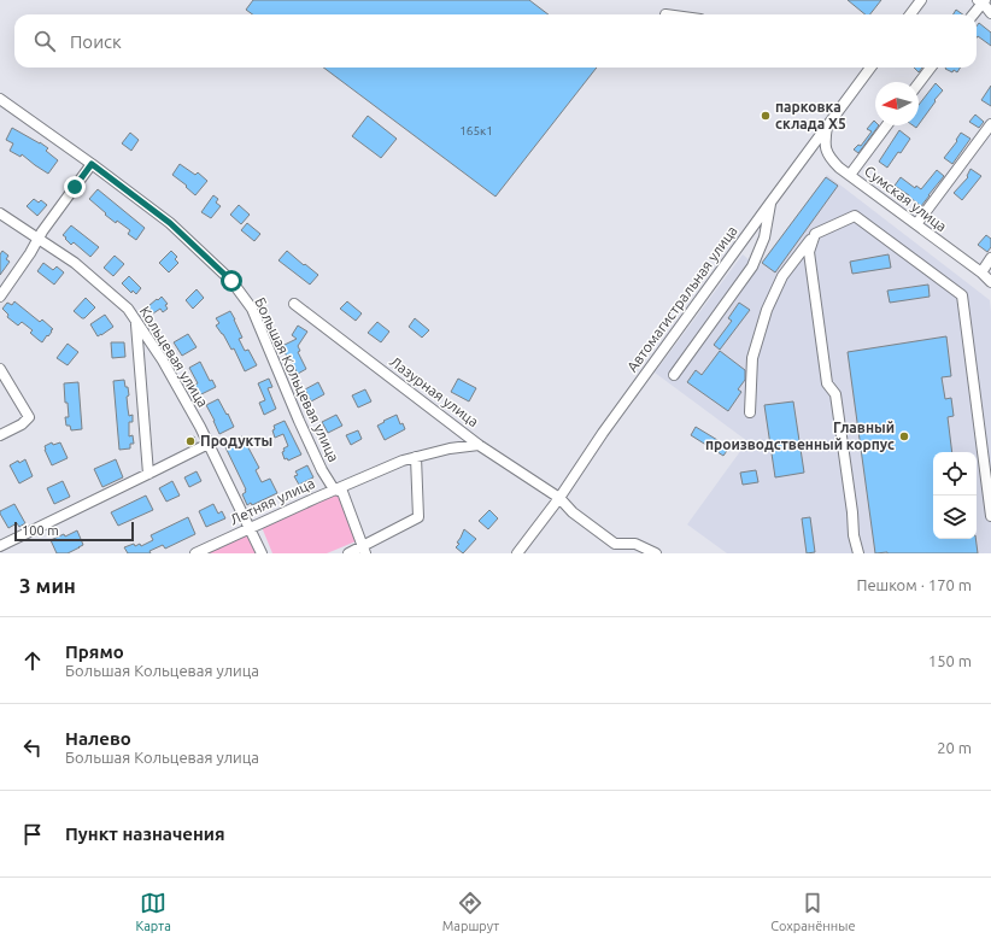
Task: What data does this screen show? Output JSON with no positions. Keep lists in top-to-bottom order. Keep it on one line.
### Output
{"streets":{"street":["Сумская улица","Автомагистральная улица","Кольцевая улица","Большая Кольцевая улица","Лазурная улица","Летняя улица"]},"crossings":[["Сумская улица","Автомагистральная улица"],["Автомагистральная улица","Лазурная улица"],["Кольцевая улица","Летняя улица"],["Большая Кольцевая улица","Летняя улица"],["Лазурная улица","Летняя улица"]],"places":["парковка склада X5","Главный производственный корпус","Продукты"],"house_numbers":["165к1"],"scale_bar":"100 m","north":"left","page":{"search":"Поиск","scale":"100 m","heading":["3 мин","Пешком · 170 m"],"list":[["Прямо","Большая Кольцевая улица","150 m"],["Налево","Большая Кольцевая улица","20 m"],"Пункт назначения"],"nav":["Карта","Маршрут","Сохранённые"]}}
